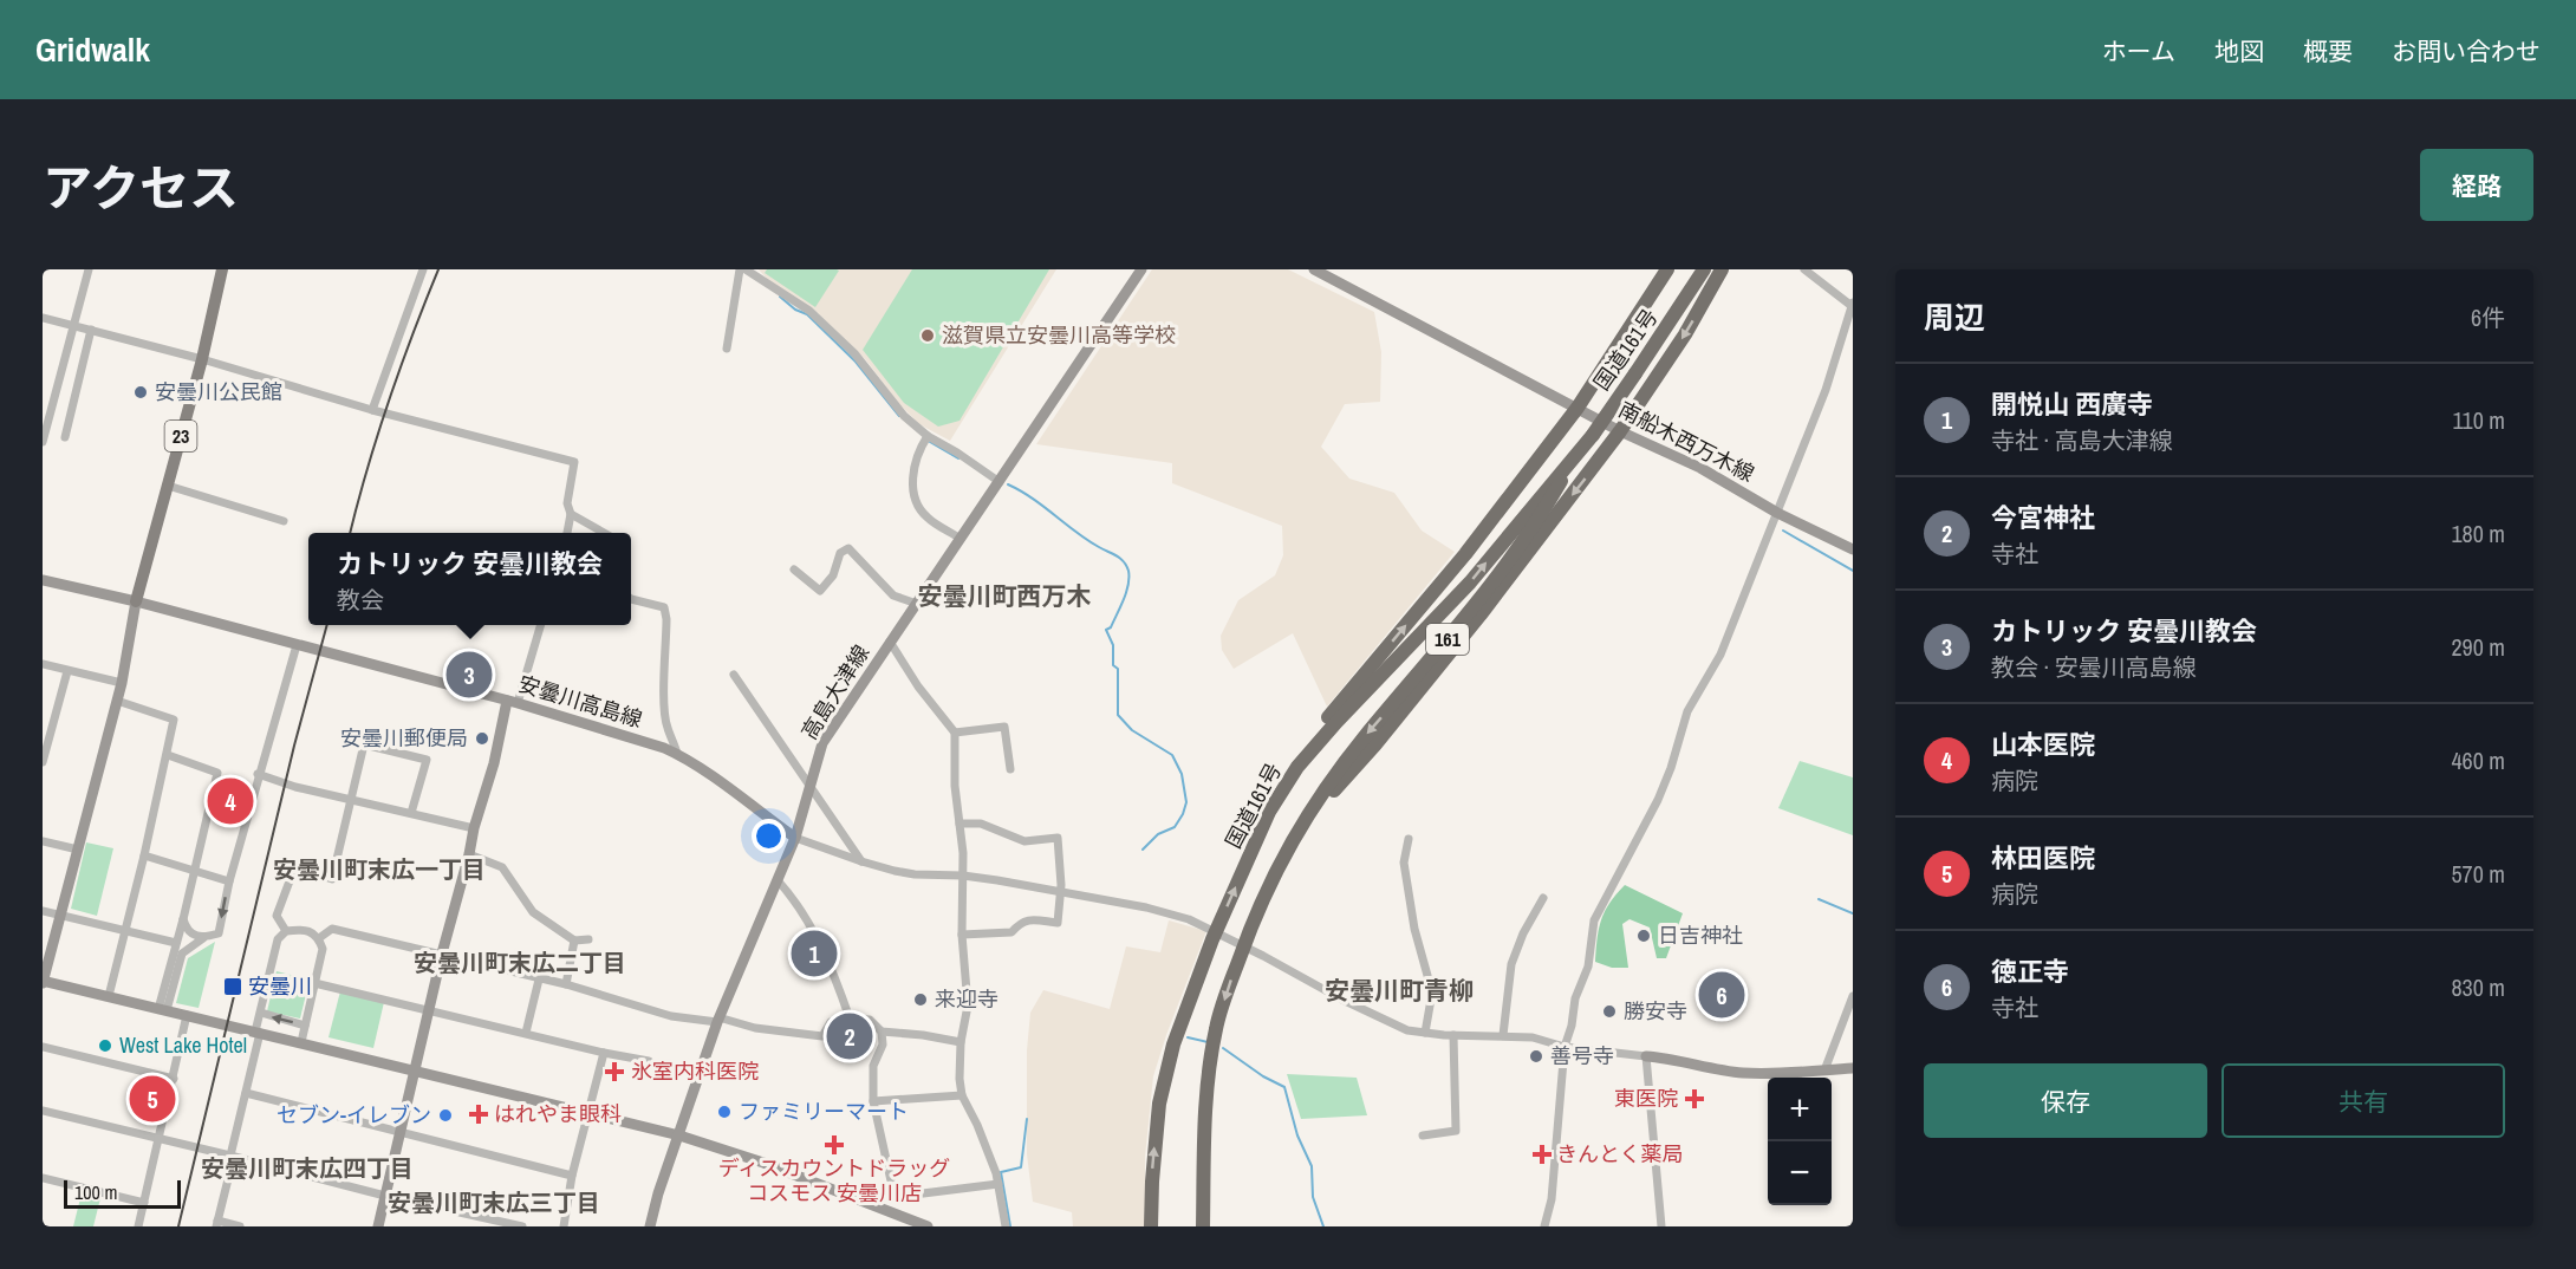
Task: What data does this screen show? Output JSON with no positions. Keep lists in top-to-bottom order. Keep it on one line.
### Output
{"streets":{"highway":["国道161号","161"],"main road":["23","南船木西万木線","高島大津線","安曇川高島線"]},"crossings":[["23","安曇川高島線"],["高島大津線","安曇川高島線"]],"districts":["安曇川町西万木","安曇川町末広一丁目","安曇川町末広二丁目","安曇川町青柳","安曇川町末広四丁目","安曇川町末広三丁目"],"places":{"other":["滋賀県立安曇川高等学校","安曇川公民館","安曇川郵便局","日吉神社","来迎寺","勝安寺","West Lake Hotel","善号寺","ファミリーマート","セブン-イレブン"],"transit":["安曇川"],"health":["氷室内科医院","東医院","はれやま眼科","ディスカウントドラッグ コスモス 安曇川店","きんとく薬局"]},"scale_bar":"100 m","page":{"header":"Gridwalk","nav":["ホーム","地図","概要","お問い合わせ"],"title":"アクセス","buttons":["経路",["保存","共有"]],"heading":["周辺","6件"],"list":[{"mark":"1","name":"開悦山 西廣寺","note":"寺社 · 高島大津線","value":"110 m"},{"mark":"2","name":"今宮神社","note":"寺社","value":"180 m"},{"mark":"3","name":"カトリック 安曇川教会","note":"教会 · 安曇川高島線","value":"290 m"},{"mark":"4","name":"山本医院","note":"病院","value":"460 m"},{"mark":"5","name":"林田医院","note":"病院","value":"570 m"},{"mark":"6","name":"徳正寺","note":"寺社","value":"830 m"}],"popup":["カトリック 安曇川教会","教会"],"pins":["3","4","1","6","2","5"],"map_buttons":["+","−"],"scale":"100 m"}}
